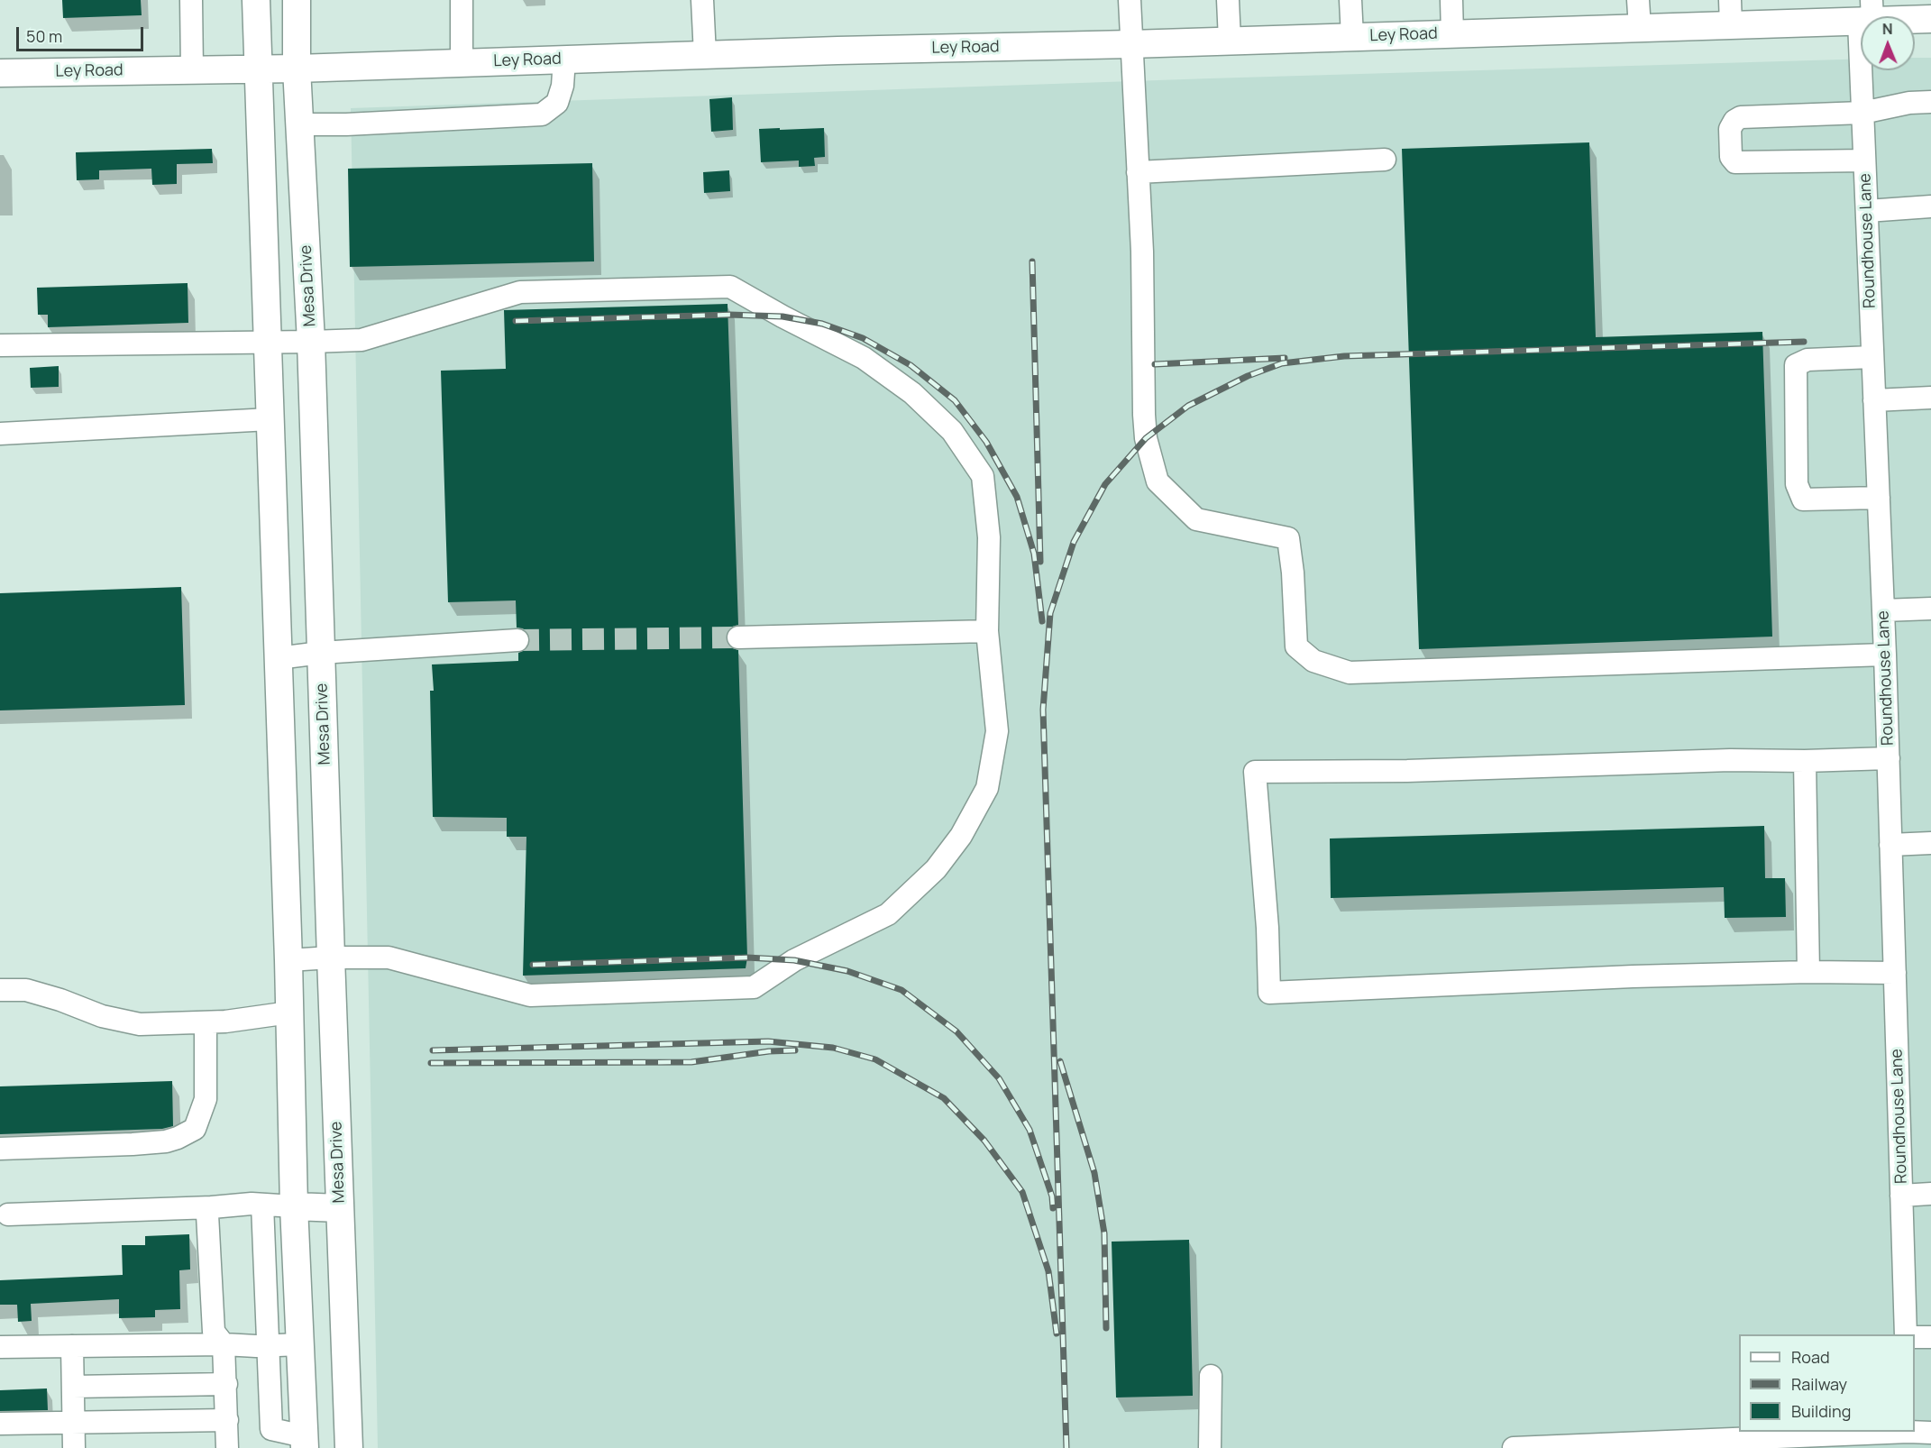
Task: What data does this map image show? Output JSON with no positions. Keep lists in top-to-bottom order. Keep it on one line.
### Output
{"streets":{"main road":["Ley Road","Mesa Drive"],"street":["Roundhouse Lane"]},"crossings":[["Ley Road","Roundhouse Lane"],["Ley Road","Mesa Drive"]],"legend":["Road","Railway","Building"],"scale_bar":"50 m","north":"top"}
